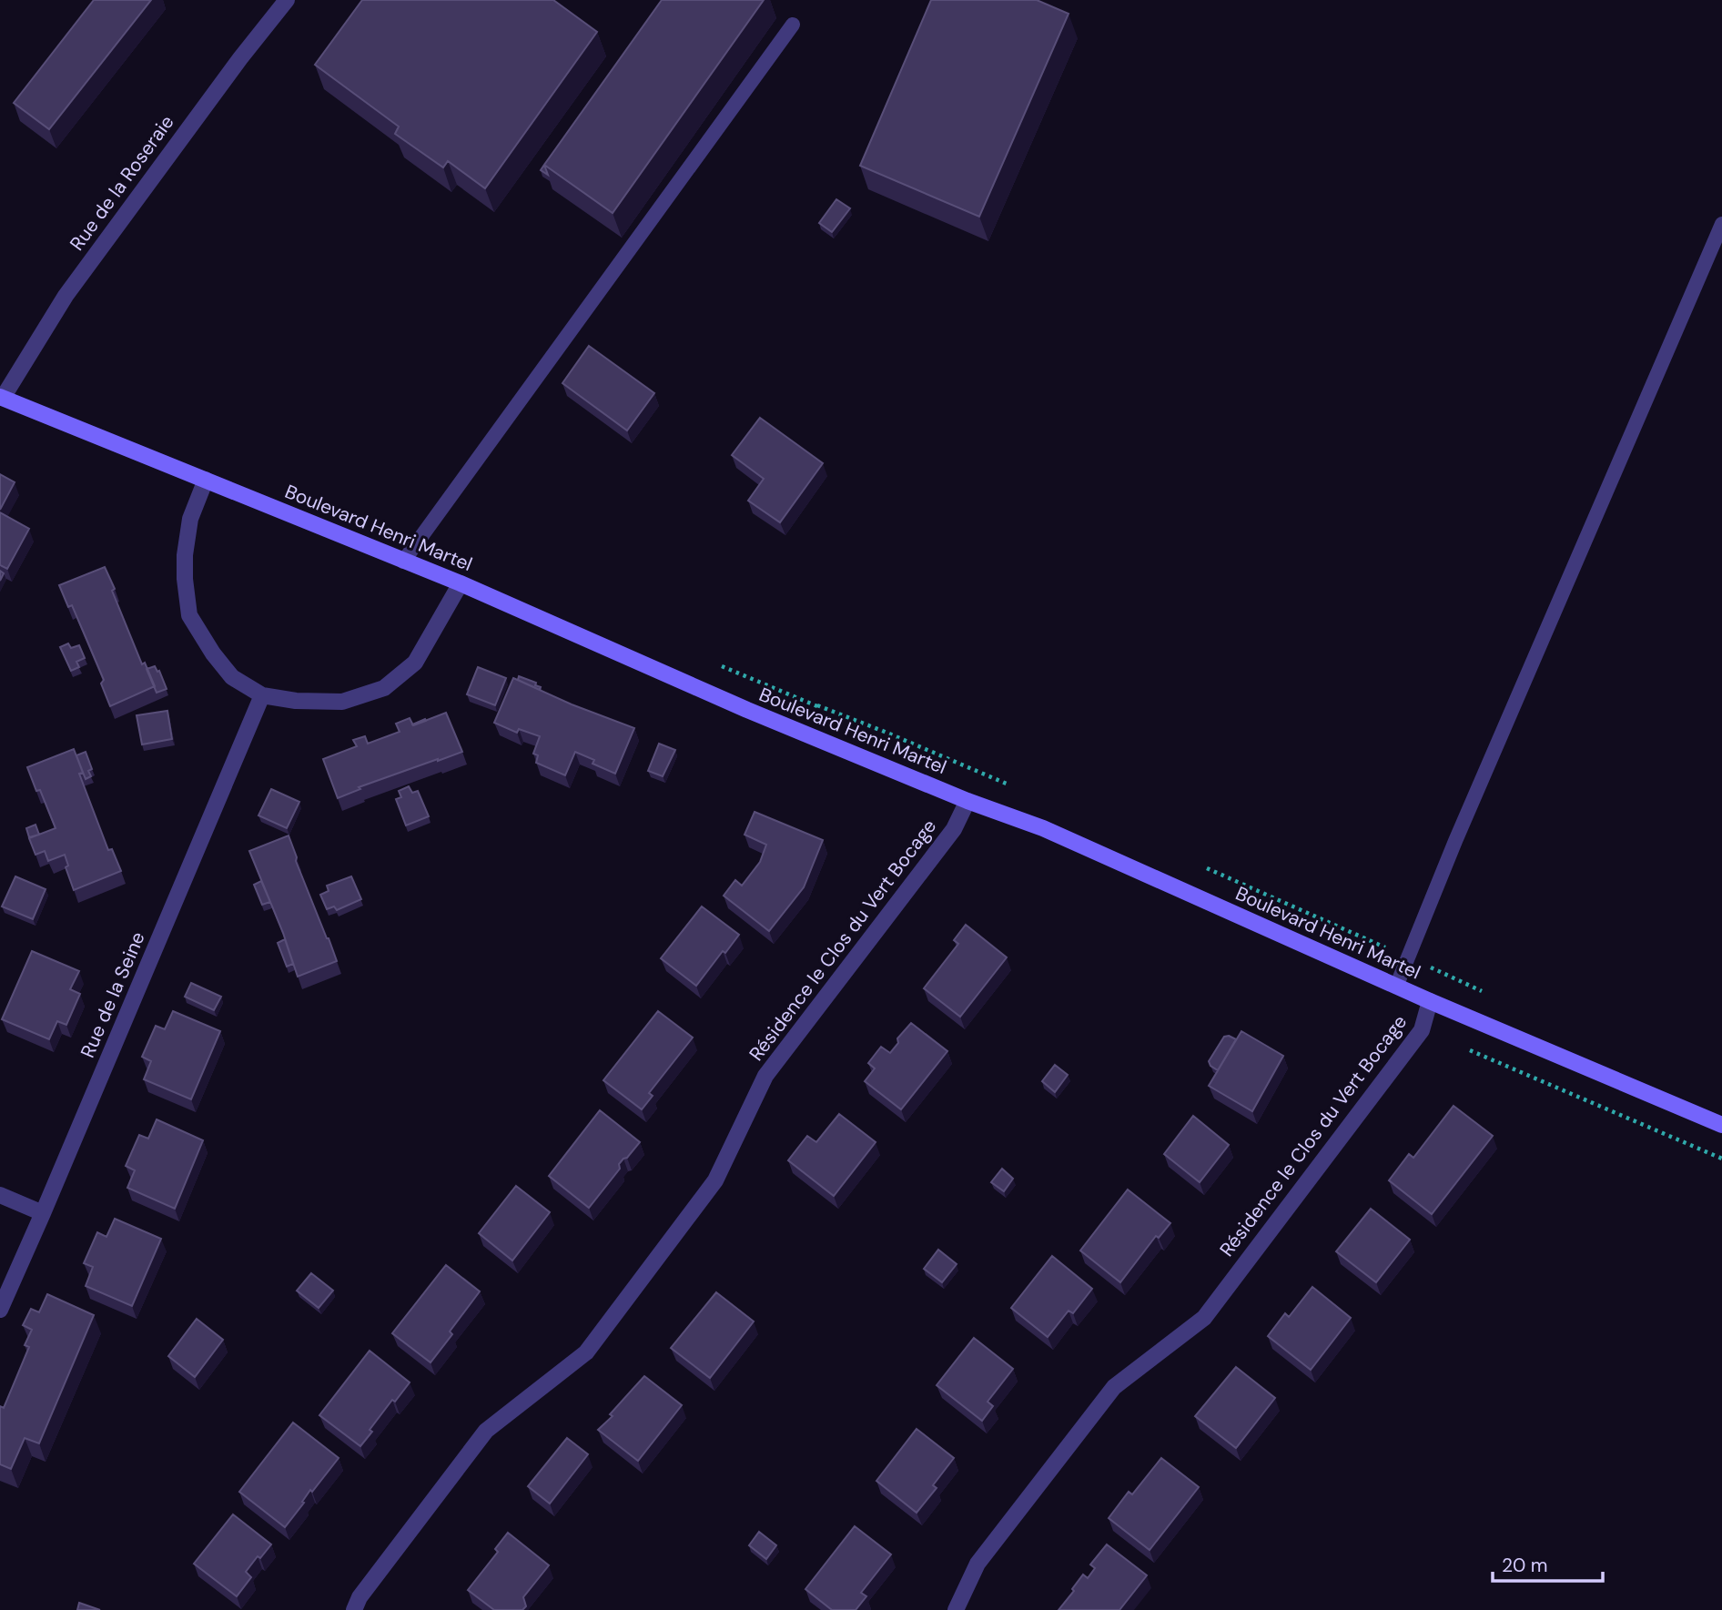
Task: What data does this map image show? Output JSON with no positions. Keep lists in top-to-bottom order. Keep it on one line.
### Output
{"streets":{"street":["Rue de la Roseraie","Boulevard Henri Martel","Résidence le Clos du Vert Bocage","Rue de la Seine"]},"crossings":[["Rue de la Roseraie","Boulevard Henri Martel"],["Boulevard Henri Martel","Résidence le Clos du Vert Bocage"]],"scale_bar":"20 m"}
